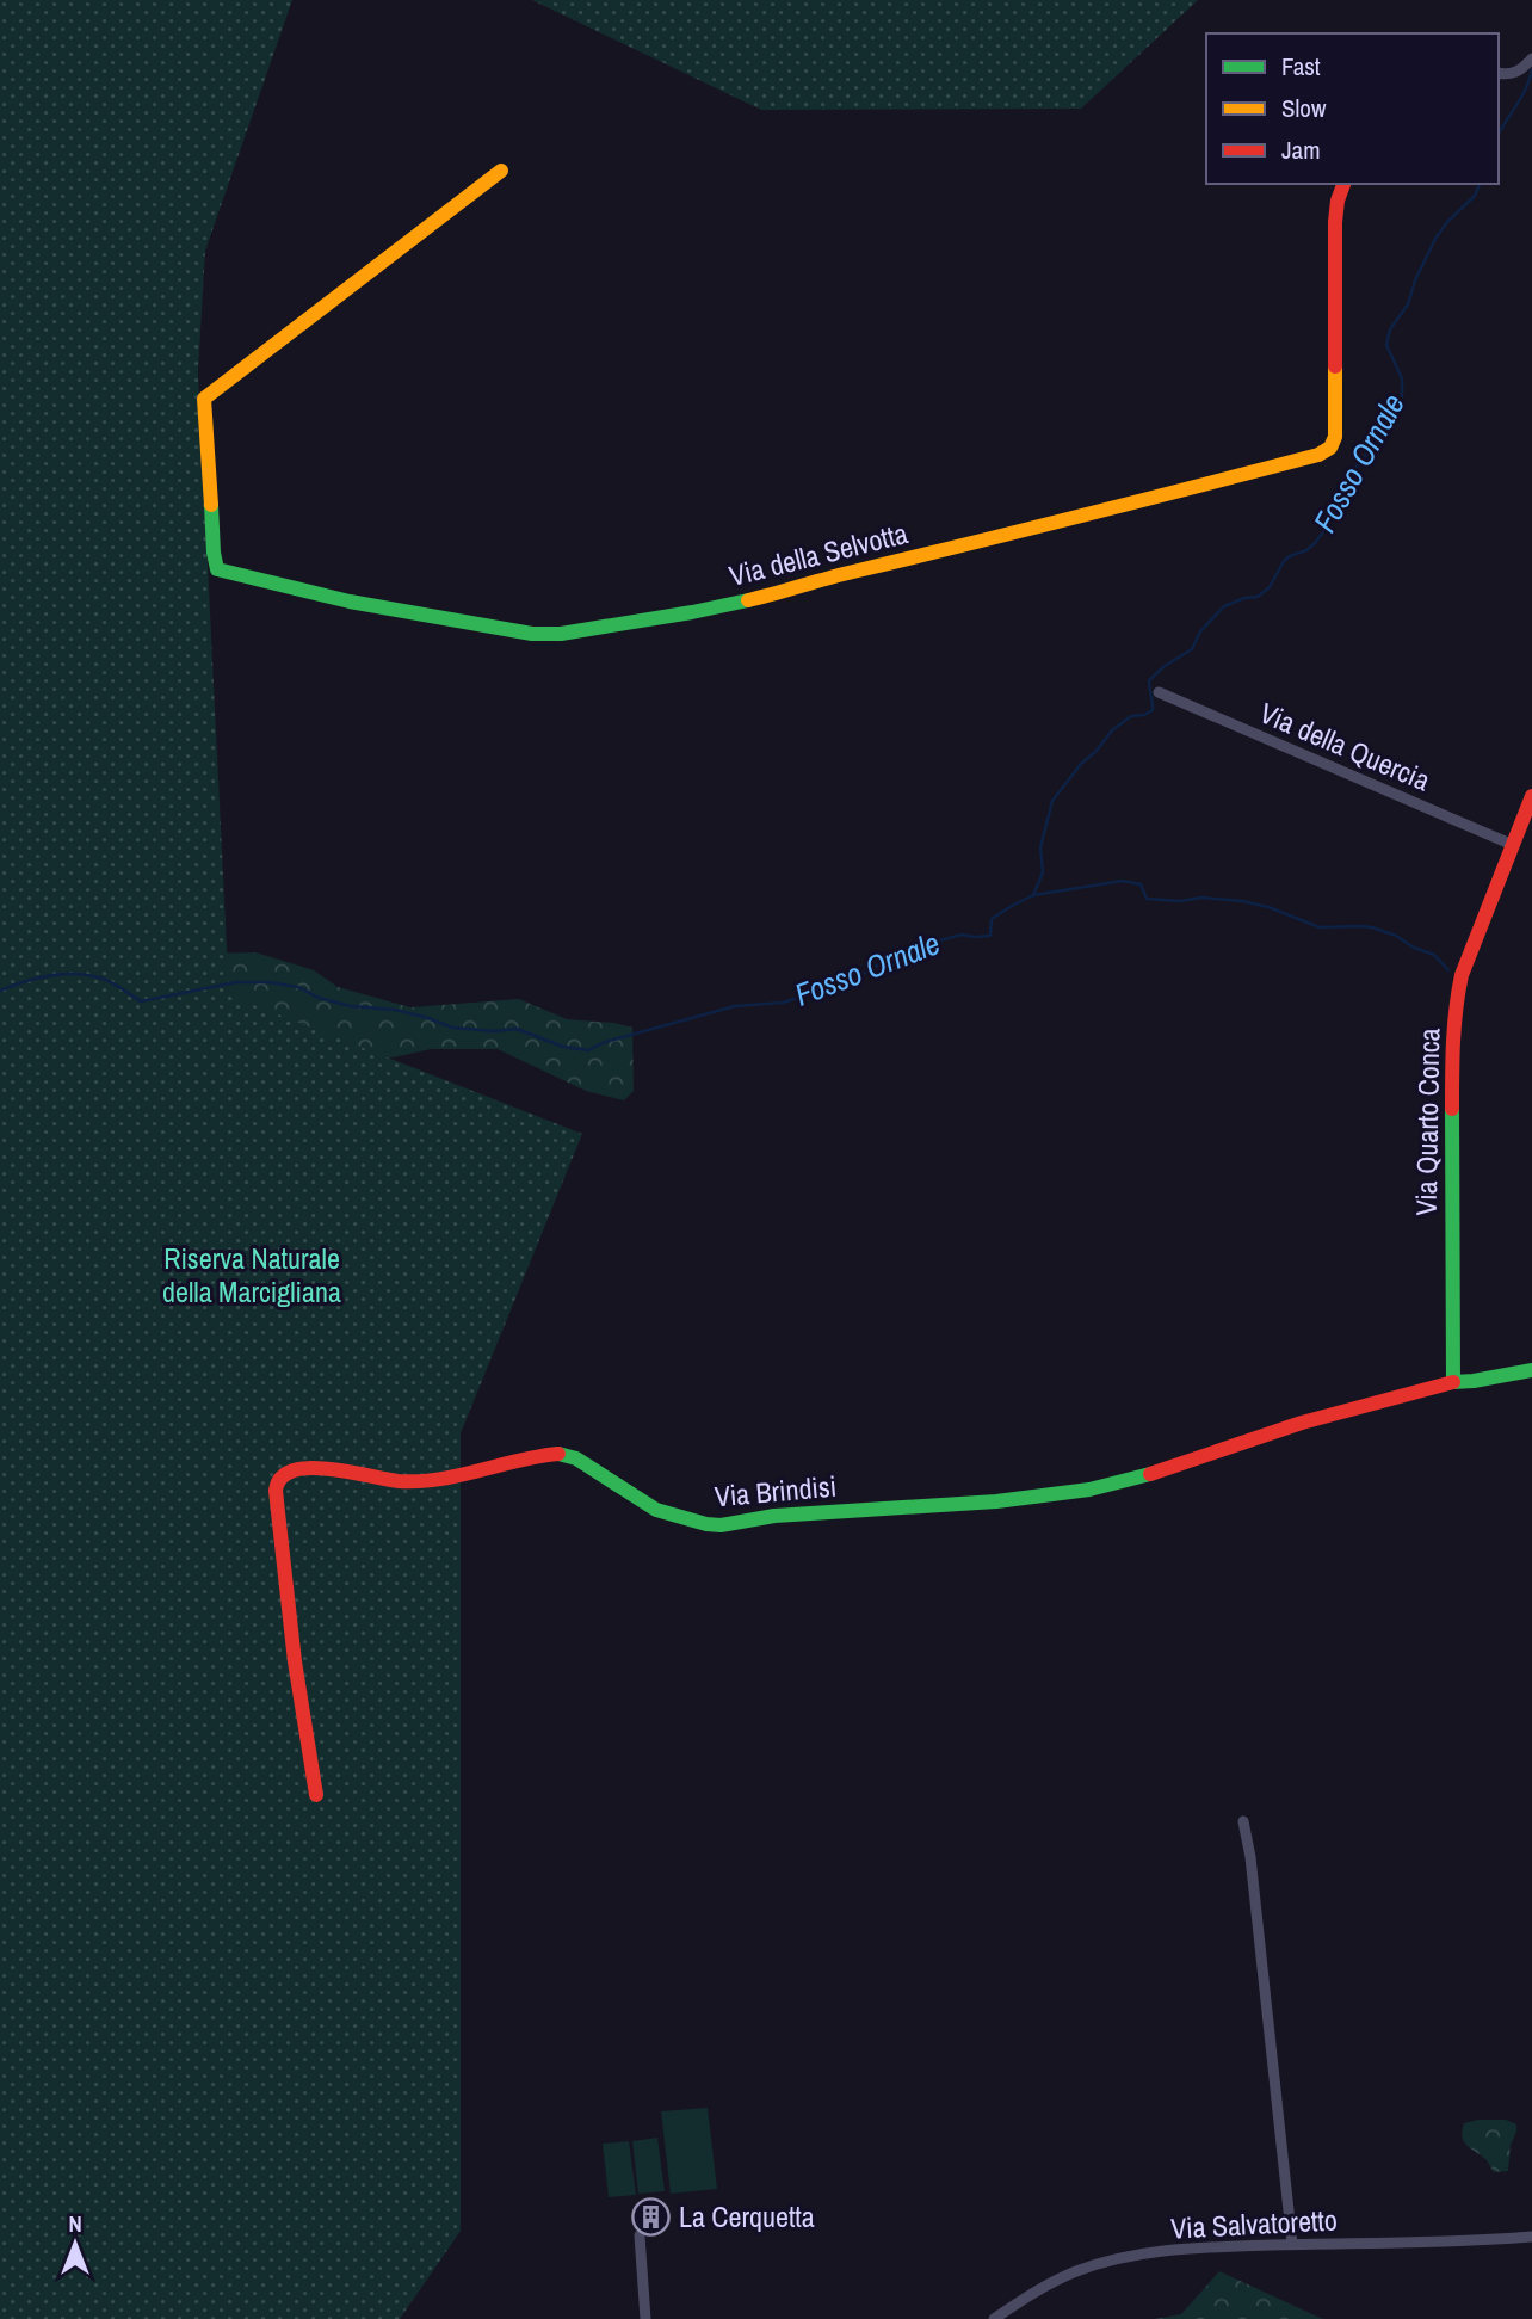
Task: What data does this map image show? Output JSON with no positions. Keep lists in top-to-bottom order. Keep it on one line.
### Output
{"streets":{"street":["Via della Selvotta","Via della Quercia","Via Quarto Conca","Via Brindisi","Via Salvatoretto"]},"crossings":[["Via della Quercia","Via Quarto Conca"],["Via Quarto Conca","Via Brindisi"]],"water":["Fosso Ornale"],"parks":["Riserva Naturale della Marcigliana"],"places":{"building":["La Cerquetta"]},"legend":["Fast","Slow","Jam"],"north":"top"}
